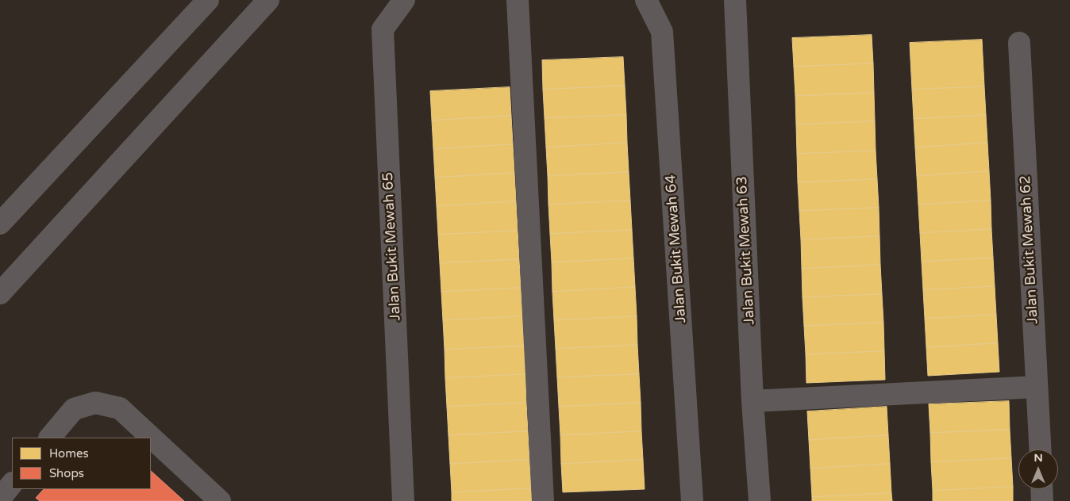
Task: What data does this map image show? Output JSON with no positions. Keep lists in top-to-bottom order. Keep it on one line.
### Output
{"streets":{"street":["Jalan Bukit Mewah 65","Jalan Bukit Mewah 64","Jalan Bukit Mewah 62","Jalan Bukit Mewah 63"]},"legend":["Homes","Shops"],"north":"top"}
